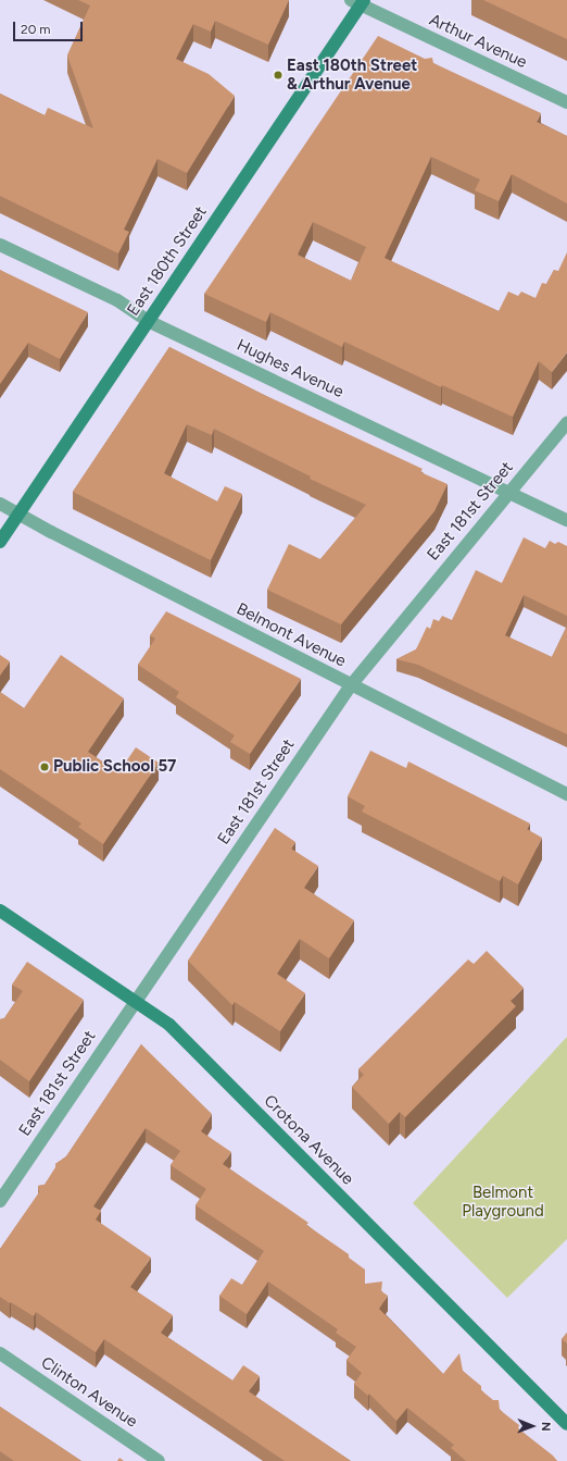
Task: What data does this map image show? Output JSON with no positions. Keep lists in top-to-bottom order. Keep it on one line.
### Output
{"streets":{"street":["Arthur Avenue","East 180th Street","Hughes Avenue","East 181st Street","Belmont Avenue","Crotona Avenue","Clinton Avenue"]},"crossings":[["Arthur Avenue","East 180th Street"],["East 180th Street","Hughes Avenue"],["East 180th Street","Belmont Avenue"],["Hughes Avenue","East 181st Street"],["East 181st Street","Belmont Avenue"],["East 181st Street","Crotona Avenue"]],"parks":["Belmont Playground"],"places":["East 180th Street & Arthur Avenue","Public School 57"],"scale_bar":"20 m","north":"right"}
